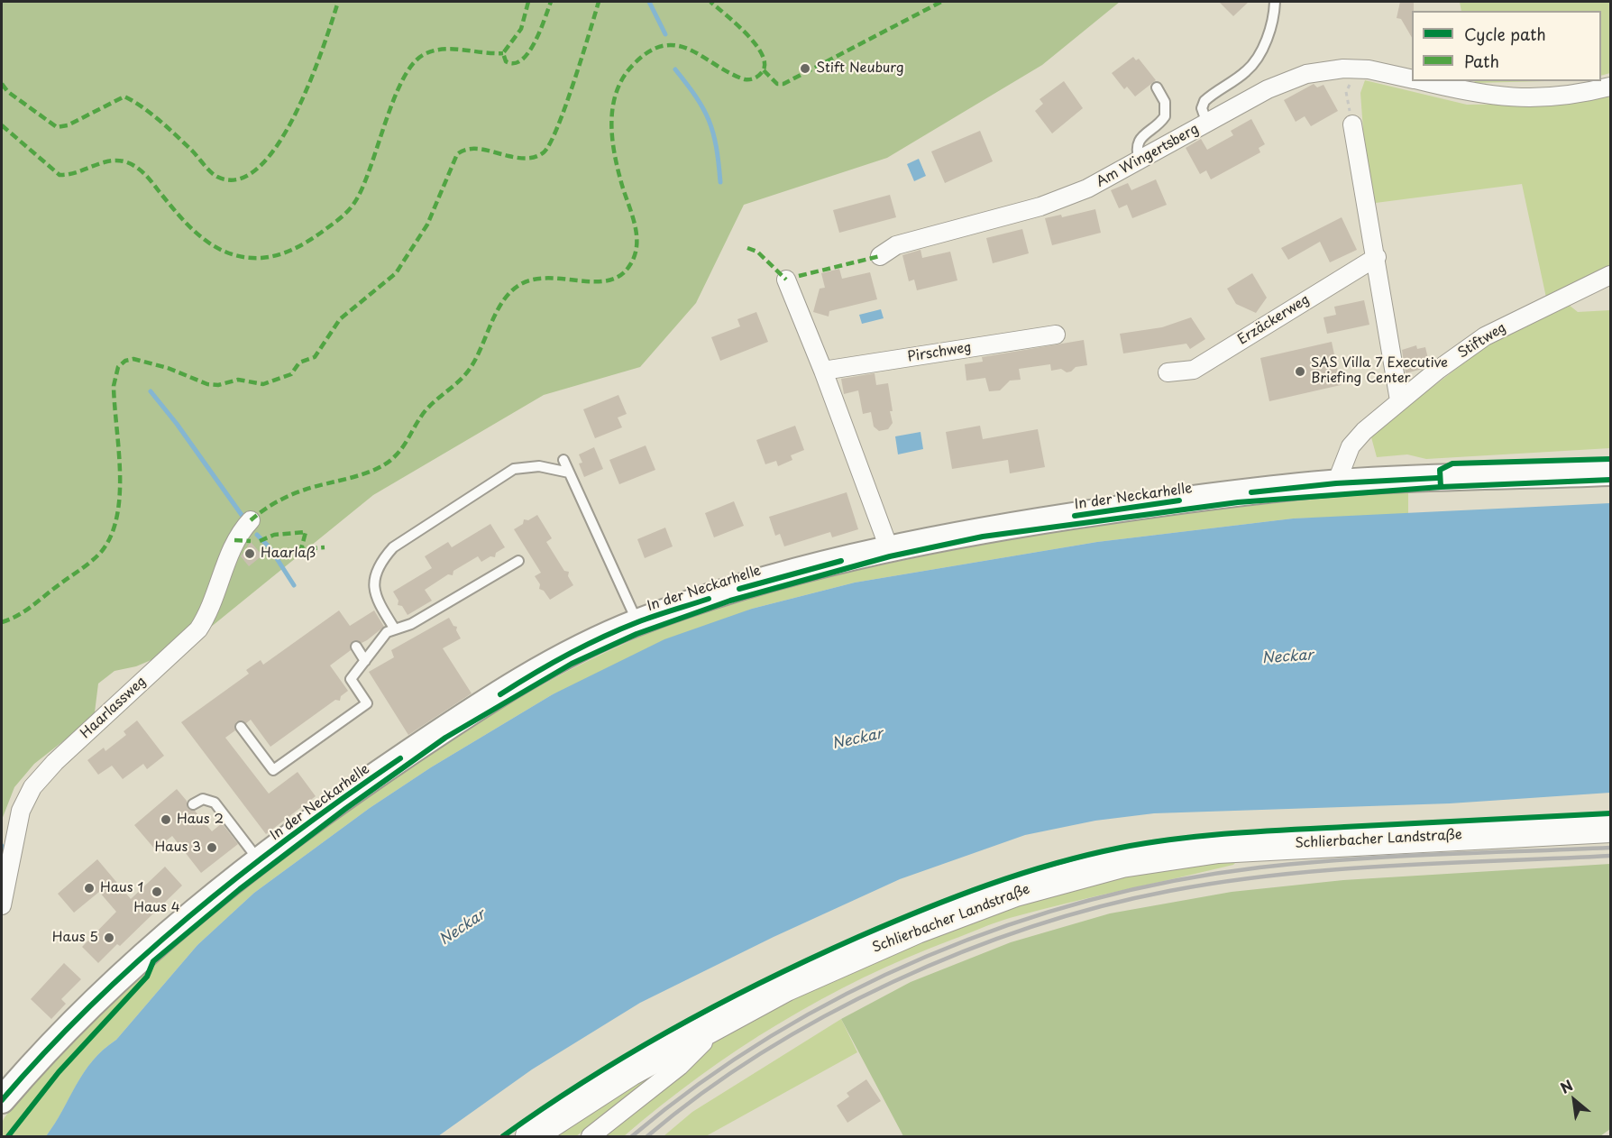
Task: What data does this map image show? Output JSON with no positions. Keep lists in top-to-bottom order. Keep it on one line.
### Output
{"streets":{"main road":["In der Neckarhelle","Schlierbacher Landstraße"],"street":["Am Wingertsberg","Erzäckerweg","Stiftweg","Pirschweg","Haarlassweg"]},"crossings":[["Stiftweg","In der Neckarhelle"]],"water":["Neckar"],"places":["Stift Neuburg","SAS Villa 7 Executive Briefing Center","Haarlaß","Haus 2","Haus 3","Haus 1","Haus 4","Haus 5"],"legend":["Cycle path","Path"],"north":"top left"}
